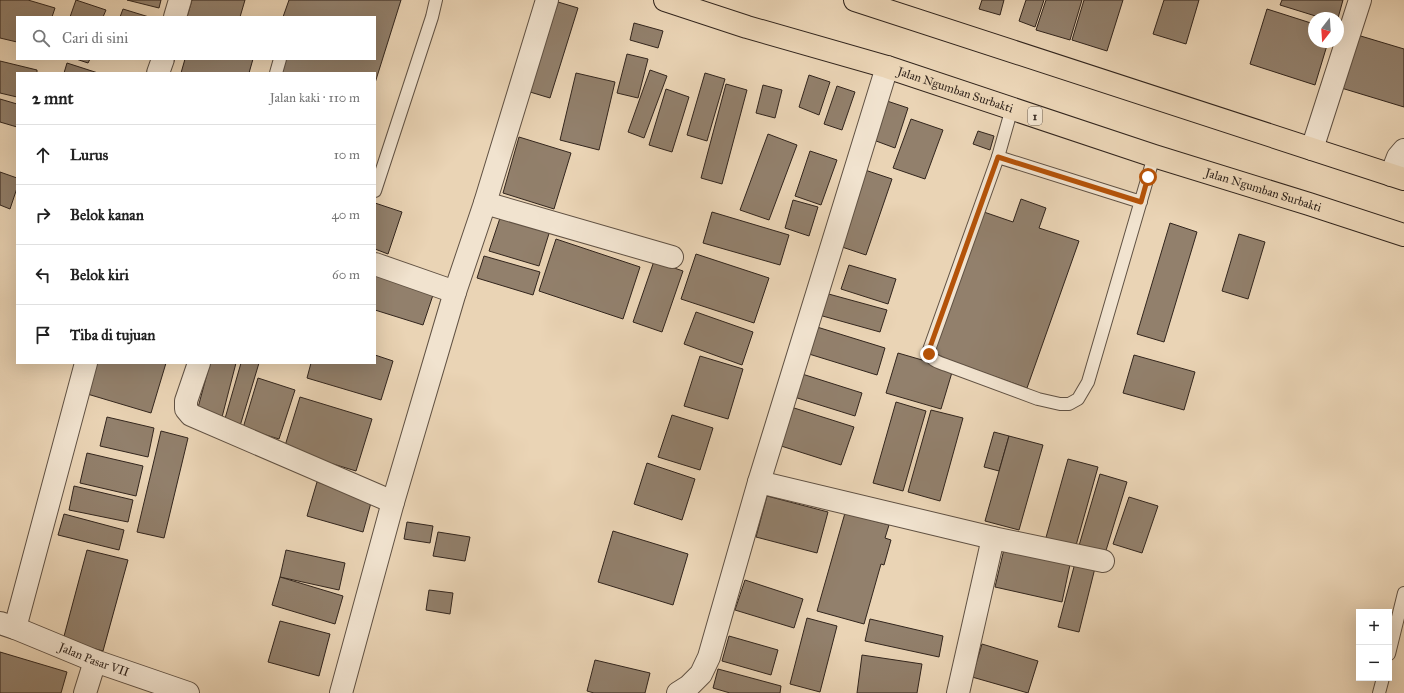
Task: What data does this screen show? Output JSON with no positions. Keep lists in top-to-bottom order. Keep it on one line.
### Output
{"streets":{"highway":["Jalan Ngumban Surbakti","1"],"street":["Jalan Pasar VII"]},"north":"bottom","page":{"search":"Cari di sini","heading":["2 mnt","Jalan kaki · 110 m"],"list":[["Lurus","10 m"],["Belok kanan","40 m"],["Belok kiri","60 m"],"Tiba di tujuan"],"map_buttons":["+","−"]}}
